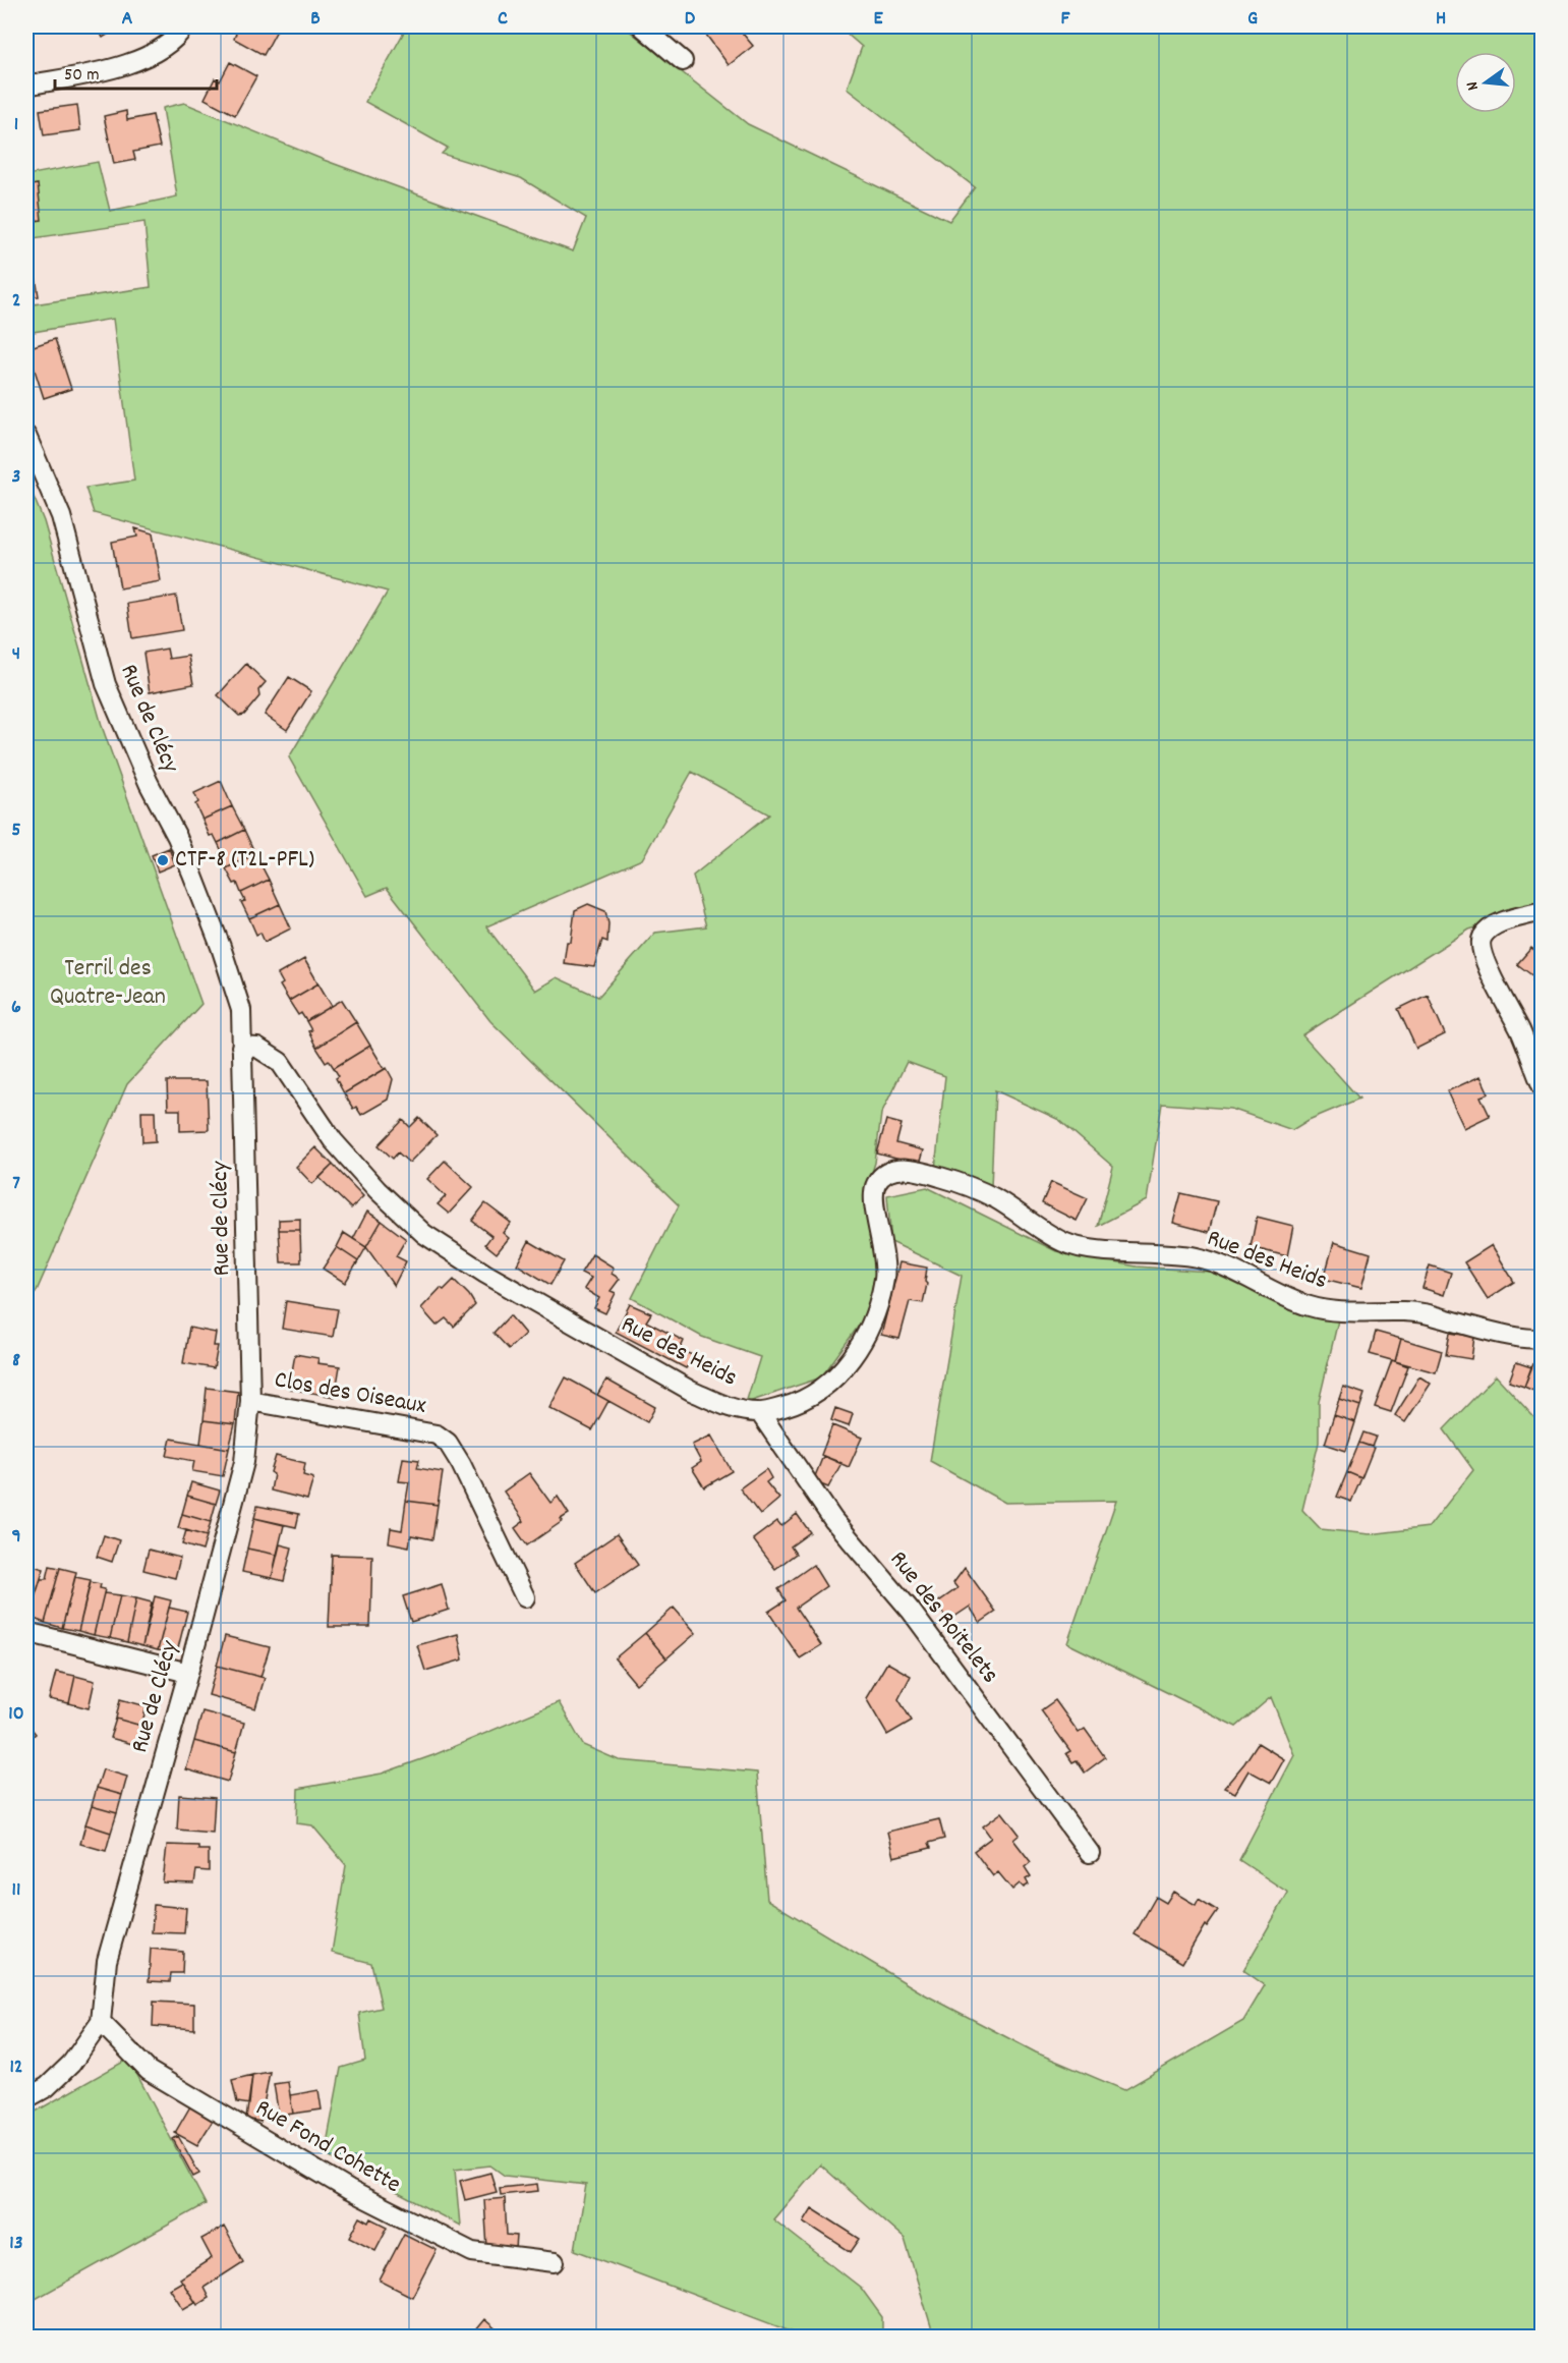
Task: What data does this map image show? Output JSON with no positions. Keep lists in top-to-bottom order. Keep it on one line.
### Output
{"streets":{"street":["Rue de Clécy","Rue des Heids","Clos des Oiseaux","Rue des Roitelets","Rue Fond Cohette"]},"crossings":[["Rue de Clécy","Rue des Heids"],["Rue de Clécy","Clos des Oiseaux"],["Rue de Clécy","Rue Fond Cohette"],["Rue des Heids","Rue des Roitelets"]],"parks":["Terril des Quatre-Jean"],"places":["CTF-8 (T2L-PFL)"],"scale_bar":"50 m","north":"left","grid":{"columns":["A","B","C","D","E","F","G","H"],"rows":["1","2","3","4","5","6","7","8","9","10","11","12","13"]}}
